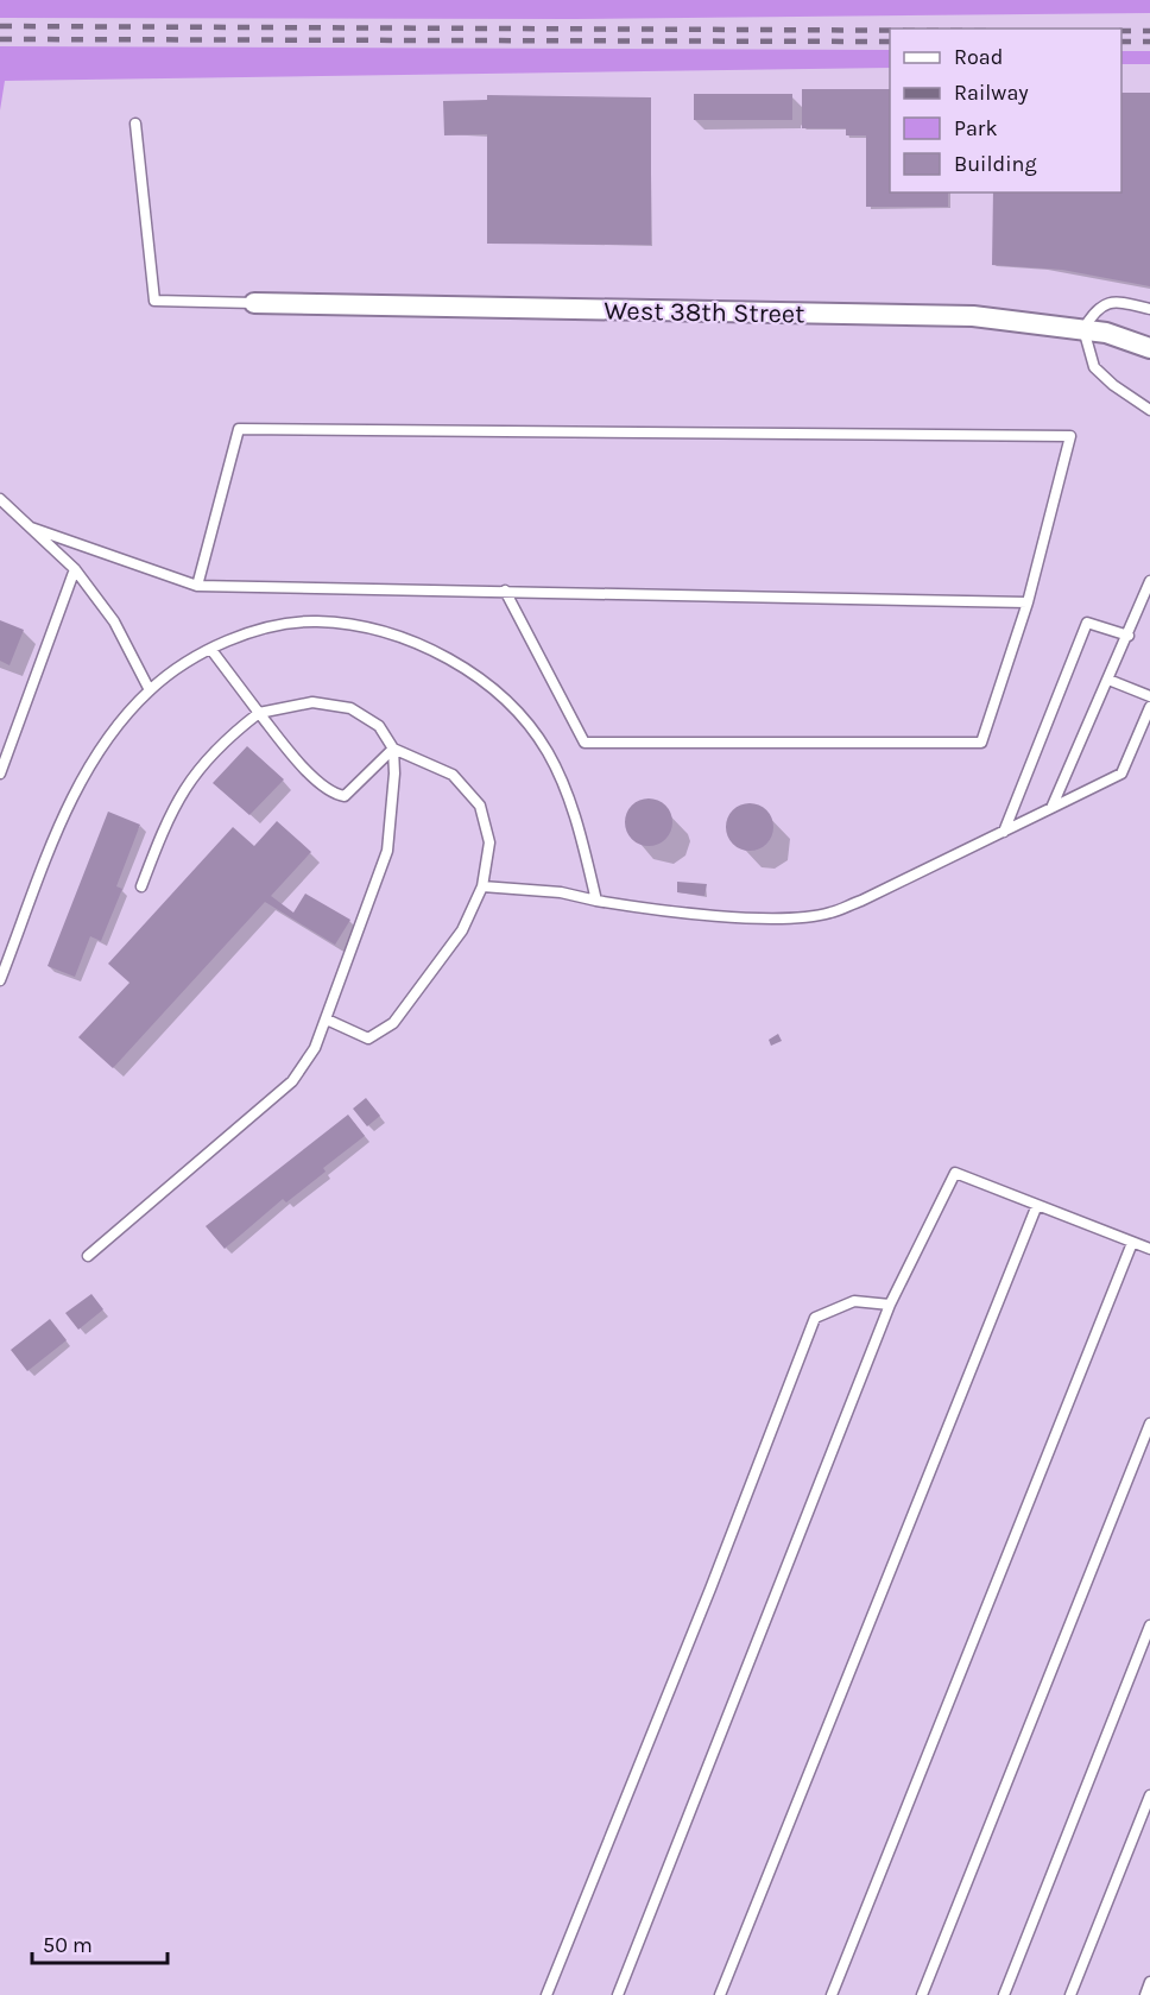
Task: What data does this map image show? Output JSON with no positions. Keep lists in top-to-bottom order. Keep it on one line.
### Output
{"streets":{"street":["West 38th Street"]},"legend":["Road","Railway","Park","Building"],"scale_bar":"50 m"}
